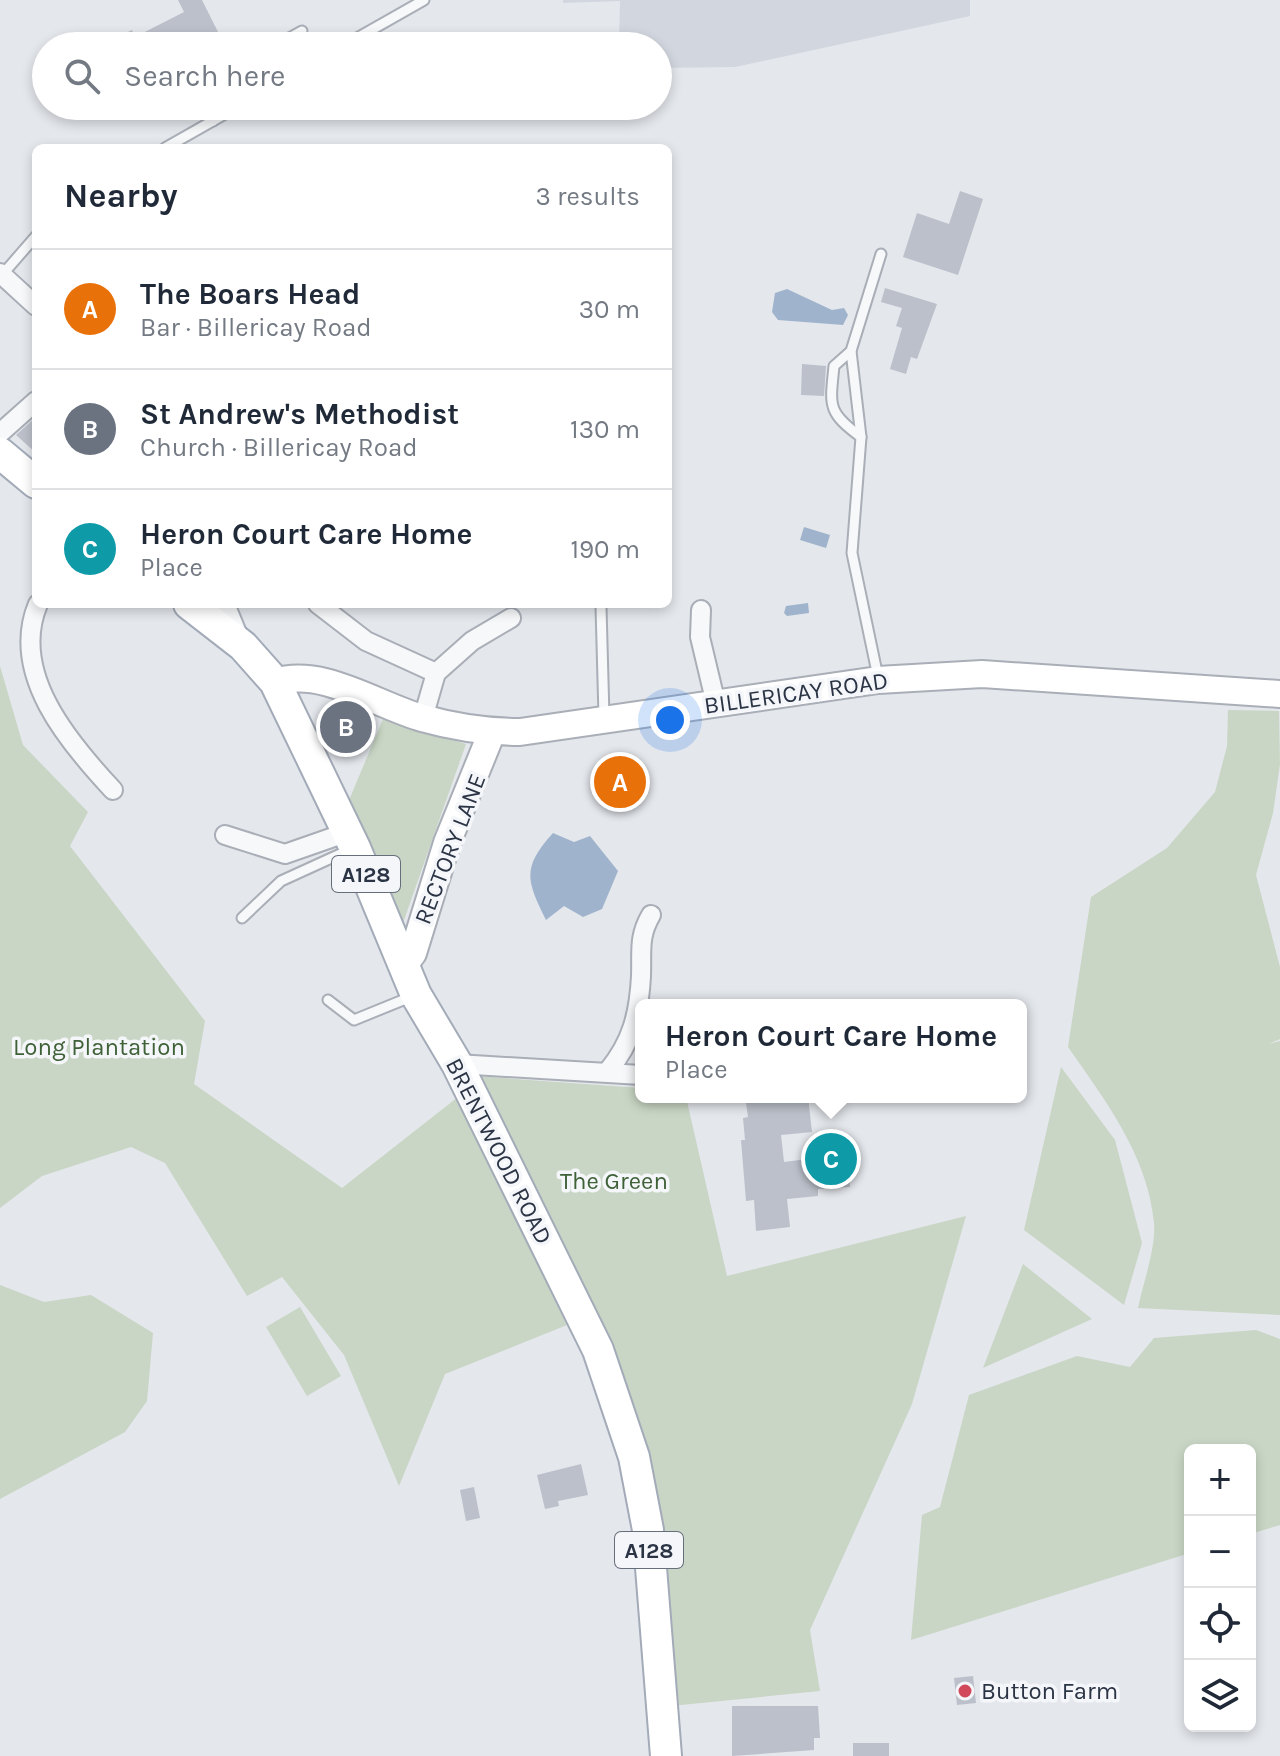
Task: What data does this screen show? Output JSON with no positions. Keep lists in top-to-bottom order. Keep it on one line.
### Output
{"streets":{"main road":["A128","BRENTWOOD ROAD"],"street":["BILLERICAY ROAD","RECTORY LANE"]},"crossings":[["BILLERICAY ROAD","RECTORY LANE"],["BILLERICAY ROAD","BRENTWOOD ROAD"],["RECTORY LANE","BRENTWOOD ROAD"]],"parks":["Long Plantation","The Green"],"places":["Button Farm"],"page":{"search":"Search here","heading":["Nearby","3 results"],"list":[{"mark":"A","name":"The Boars Head","note":"Bar · Billericay Road","value":"30 m"},{"mark":"B","name":"St Andrew's Methodist","note":"Church · Billericay Road","value":"130 m"},{"mark":"C","name":"Heron Court Care Home","note":"Place","value":"190 m"}],"pins":["B","A","C"],"popup":["Heron Court Care Home","Place"],"map_buttons":["+","−"]}}
